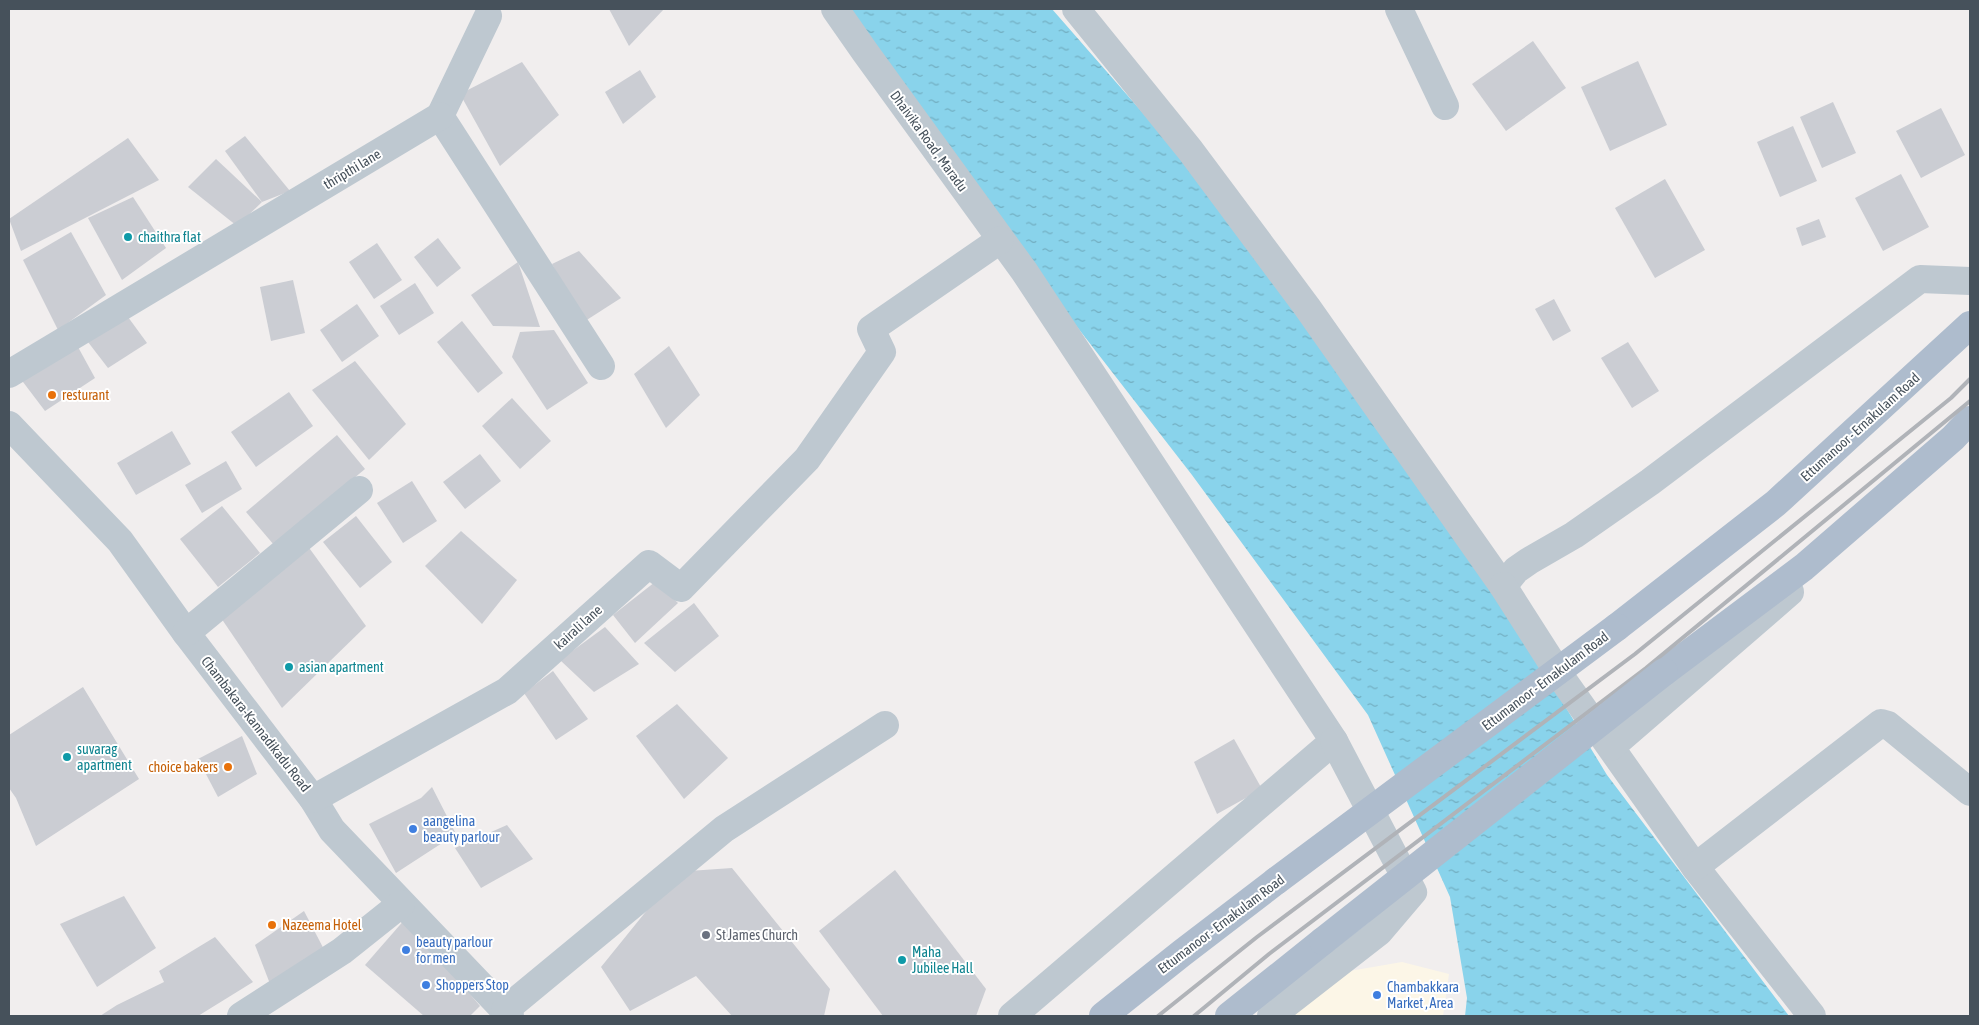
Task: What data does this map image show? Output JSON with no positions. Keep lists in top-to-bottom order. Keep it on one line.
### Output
{"streets":{"main road":["Ettumanoor - Ernakulam Road"],"street":["Dhaivika Road , Maradu","thripthi lane","kairali lane","Chambakara-Kannadikadu Road"]},"crossings":[["Dhaivika Road , Maradu","kairali lane"],["kairali lane","Chambakara-Kannadikadu Road"]],"places":["chaithra flat","resturant","asian apartment","suvarag apartment","choice bakers","aangelina beauty parlour","Nazeema Hotel","St James Church","beauty parlour for men","Maha Jubilee Hall","Shoppers Stop","Chambakkara Market , Area"]}
